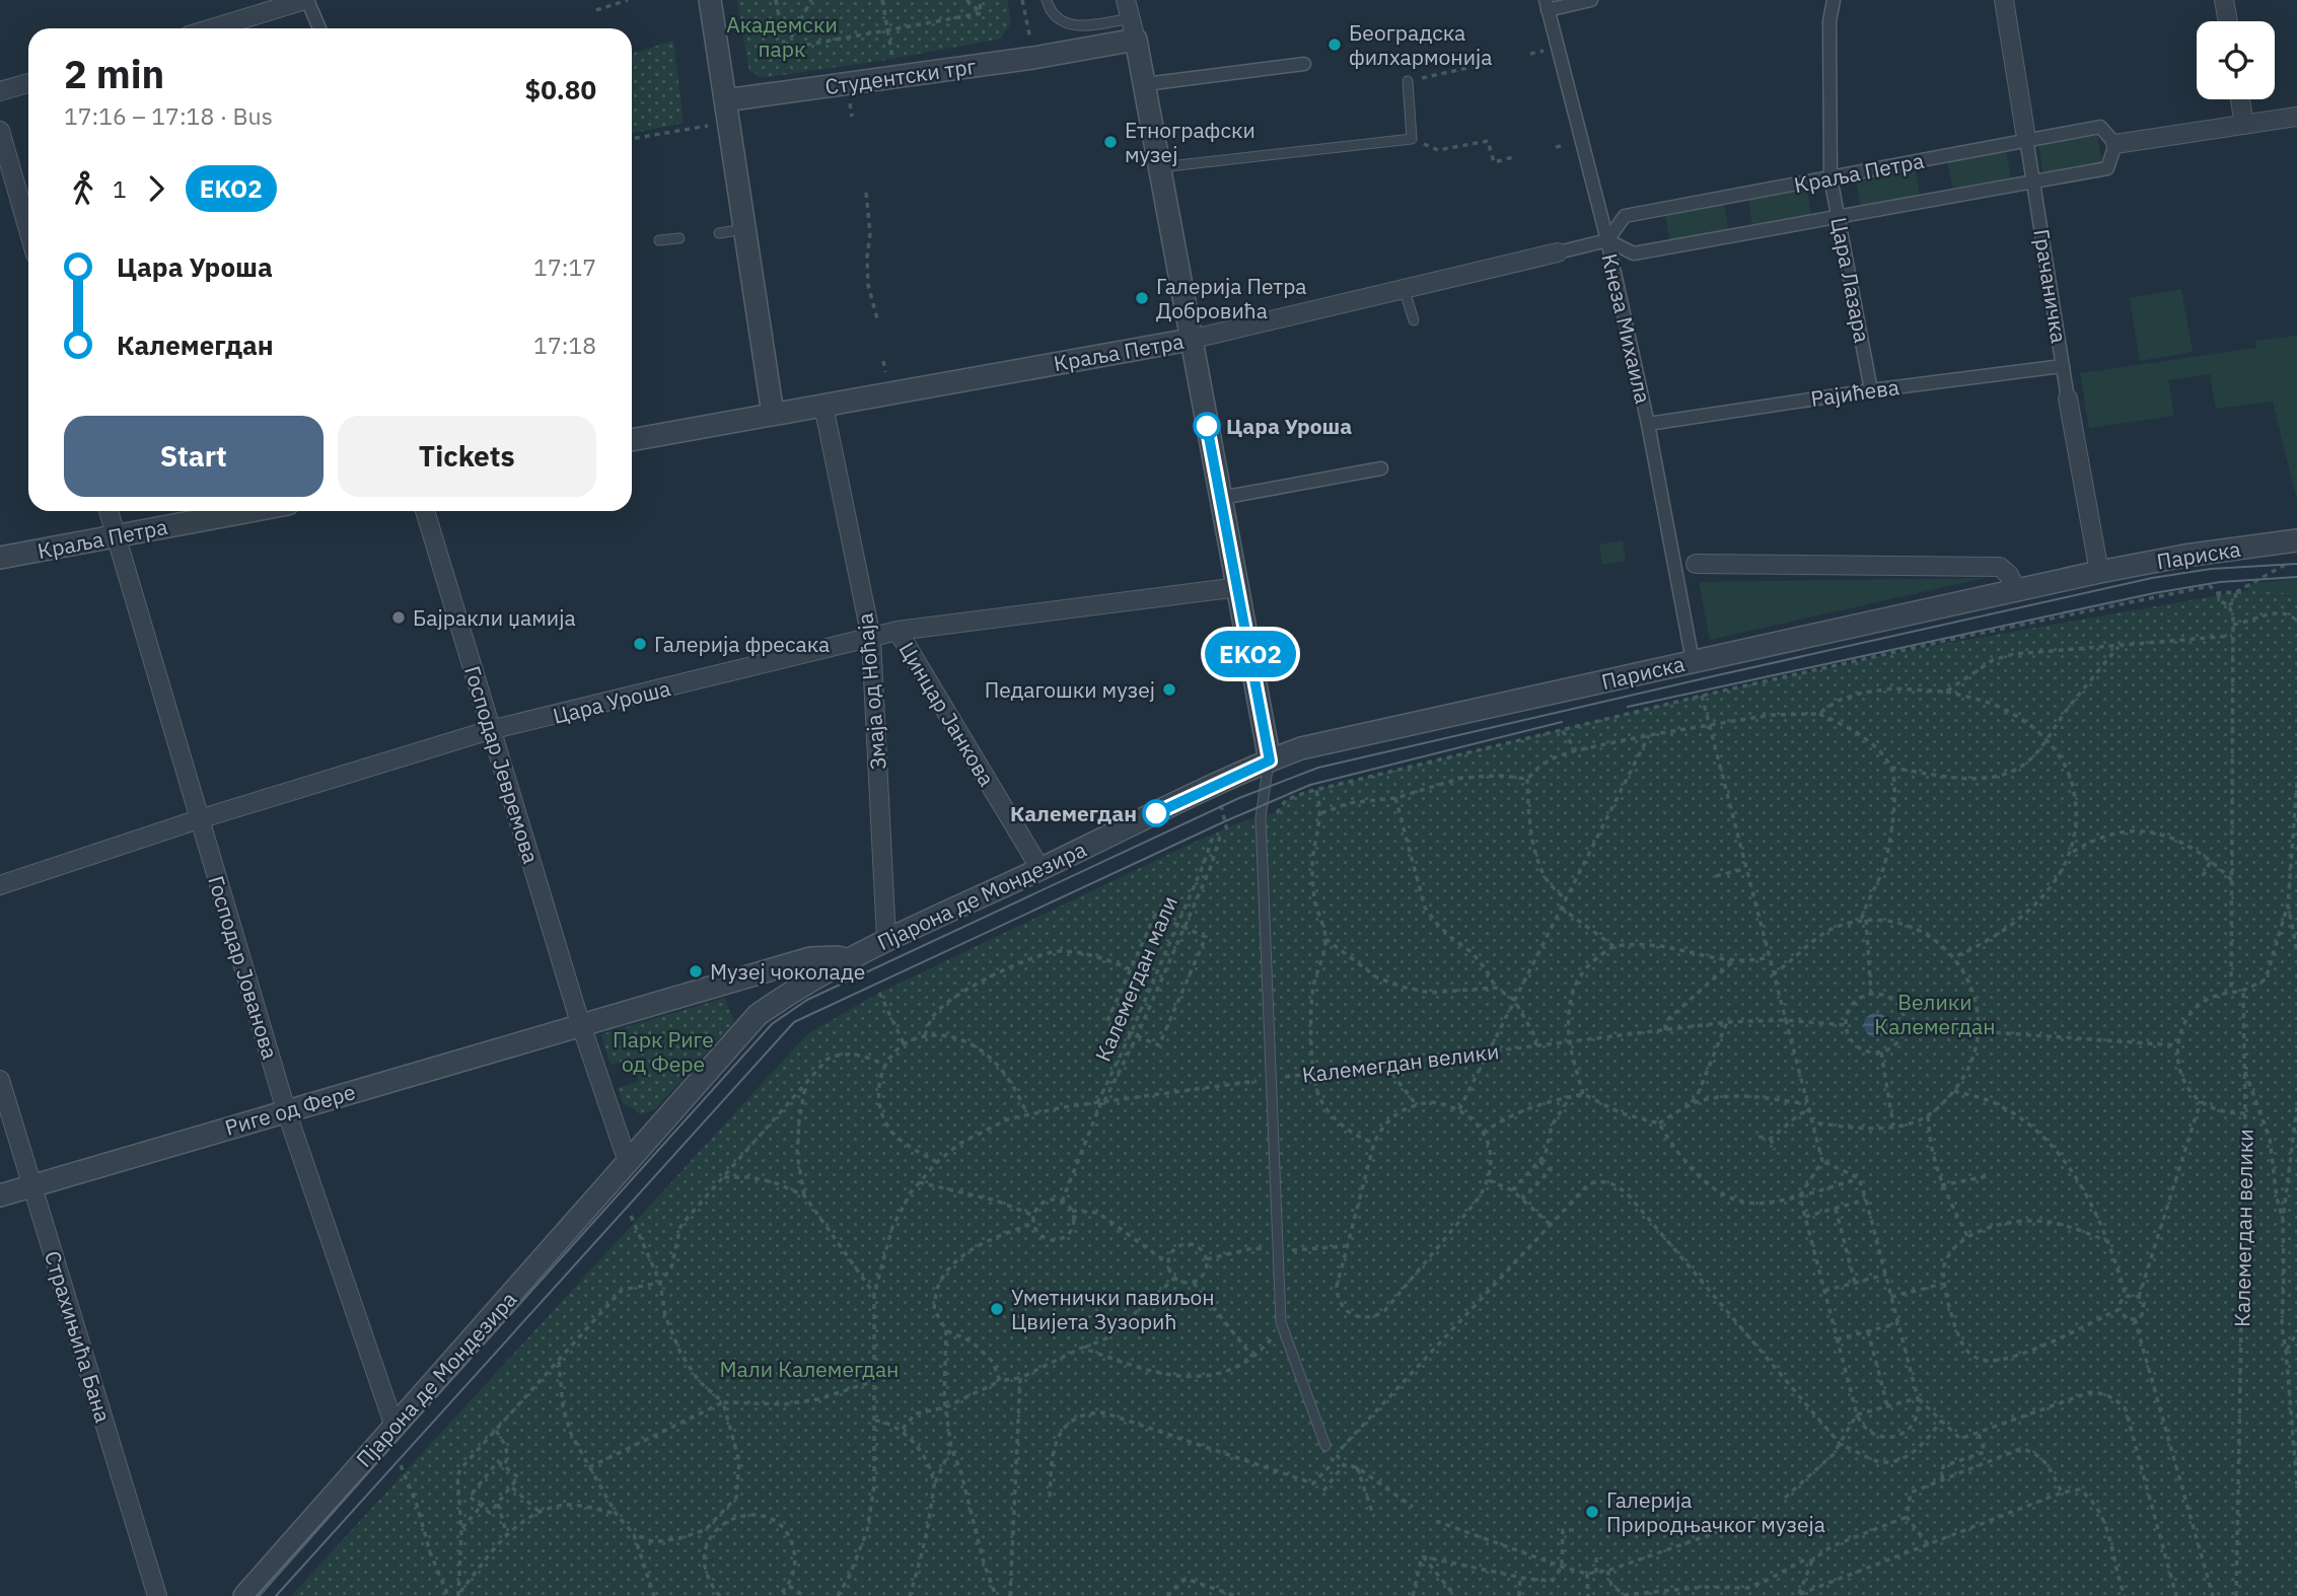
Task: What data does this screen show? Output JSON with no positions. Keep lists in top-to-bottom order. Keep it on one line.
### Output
{"streets":{"street":["Студентски трг","Краља Петра","Цара Лазара","Грачаничка","Кнеза Михаила","Рајићева","Париска","Змаја од Ноћаја","Цара Уроша","Цинцар Јанкова","Господар Јевремова","Пјарона де Мондезира","Господар Јованова","Риге од Фере","Страхињића Бана"],"lane":["Калемегдан велики"],"path":["Калемегдан мали"]},"crossings":[["Краља Петра","Цара Лазара"],["Краља Петра","Грачаничка"],["Краља Петра","Кнеза Михаила"],["Краља Петра","Змаја од Ноћаја"],["Краља Петра","Господар Јованова"],["Цара Лазара","Рајићева"],["Грачаничка","Рајићева"],["Грачаничка","Париска"],["Кнеза Михаила","Рајићева"],["Кнеза Михаила","Париска"],["Париска","Пјарона де Мондезира"],["Париска","Калемегдан велики"],["Змаја од Ноћаја","Цара Уроша"],["Змаја од Ноћаја","Пјарона де Мондезира"],["Цара Уроша","Цинцар Јанкова"],["Цара Уроша","Господар Јевремова"],["Цара Уроша","Господар Јованова"],["Цинцар Јанкова","Пјарона де Мондезира"],["Господар Јевремова","Риге од Фере"],["Пјарона де Мондезира","Господар Јованова"],["Пјарона де Мондезира","Калемегдан велики"],["Господар Јованова","Риге од Фере"],["Риге од Фере","Страхињића Бана"]],"parks":["Академски парк","Велики Калемегдан","Парк Риге од Фере","Мали Калемегдан"],"places":["Београдска филхармонија","Етнографски музеј","Галерија Петра Добровића","Цара Уроша","Бајракли џамија","Галерија фресака","Педагошки музеј","Калемегдан","Музеј чоколаде","Уметнички павиљон Цвијета Зузорић","Галерија Природњачког музеја"],"lines":["bus line EKO2"],"page":{"on_map":"EKO2","heading":["2 min","17:16 – 17:18 · Bus","$0.80"],"legs":["1","EKO2"],"list":[{"name":"Цара Уроша","value":"17:17"},{"name":"Калемегдан","value":"17:18"}],"buttons":["Start","Tickets"]}}
